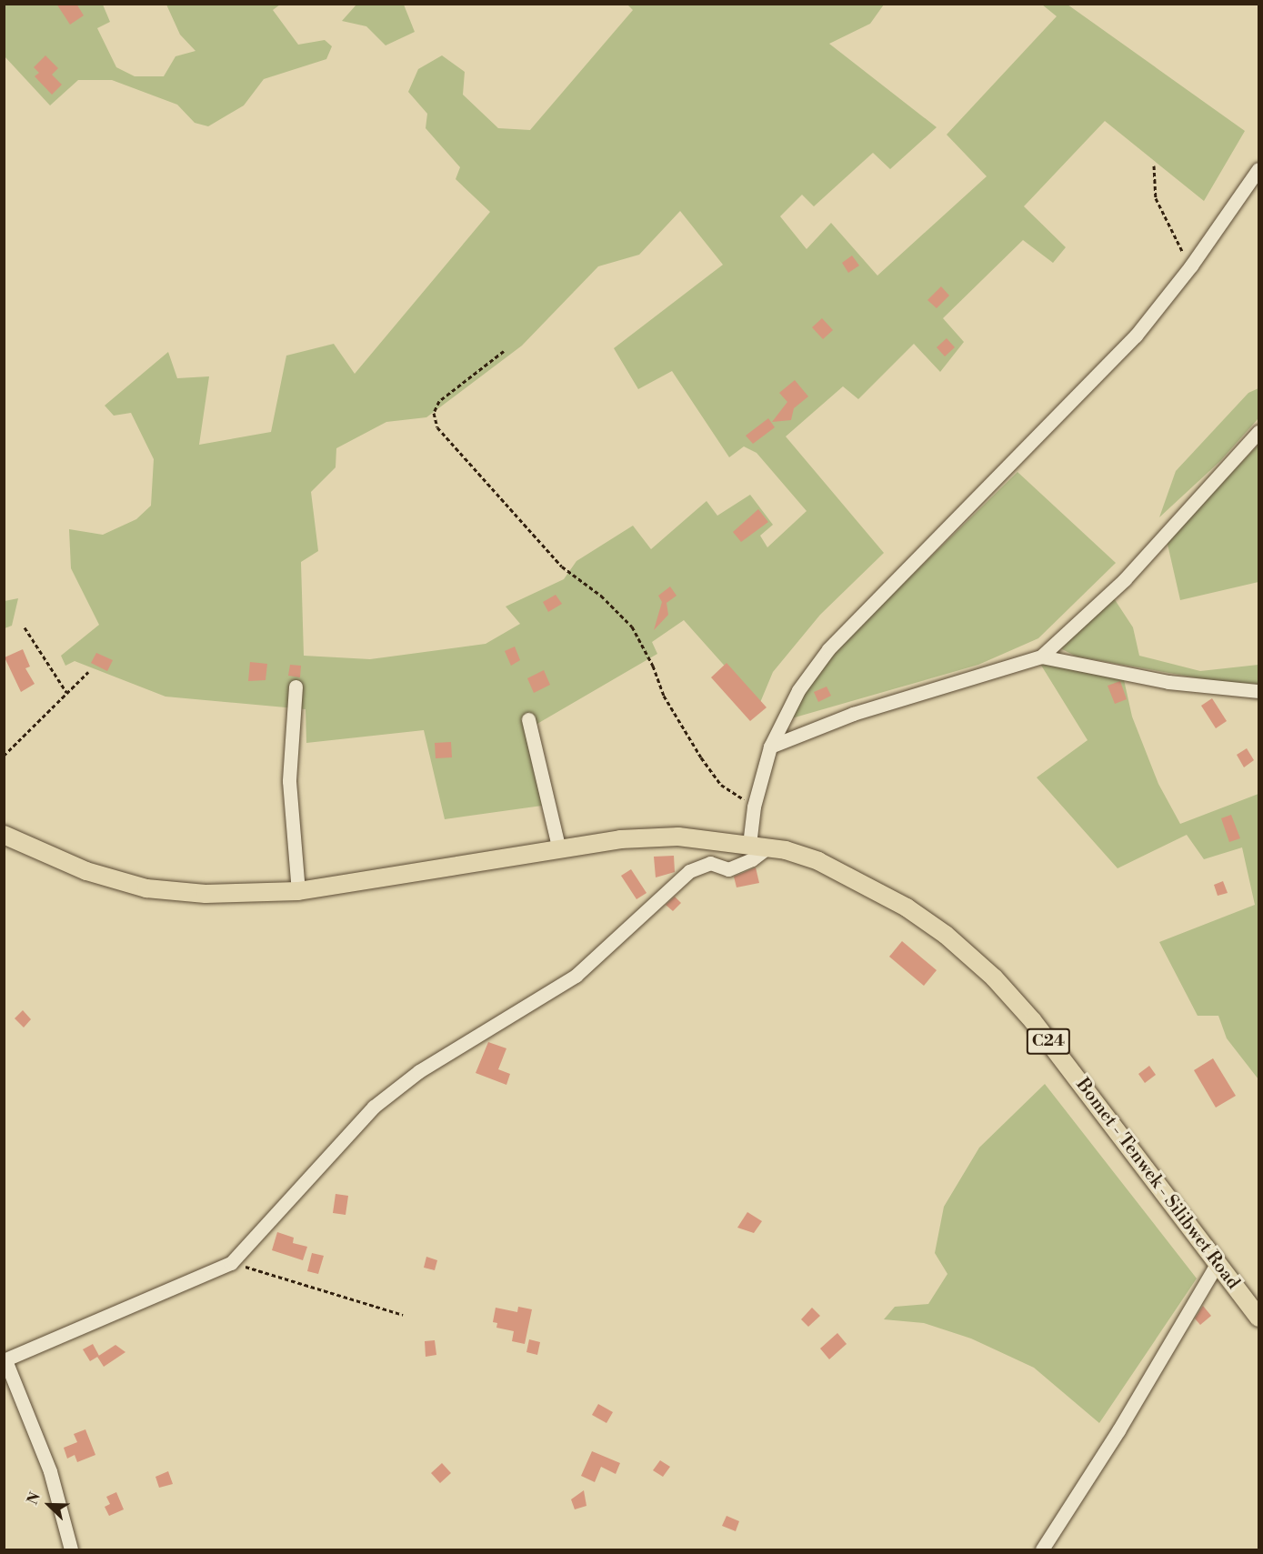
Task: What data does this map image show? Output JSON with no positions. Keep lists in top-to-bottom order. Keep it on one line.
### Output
{"streets":{"main road":["C24","Bomet - Tenwek - Silibwet Road"]},"crossings":[["C24","Bomet - Tenwek - Silibwet Road"]],"north":"top left"}
